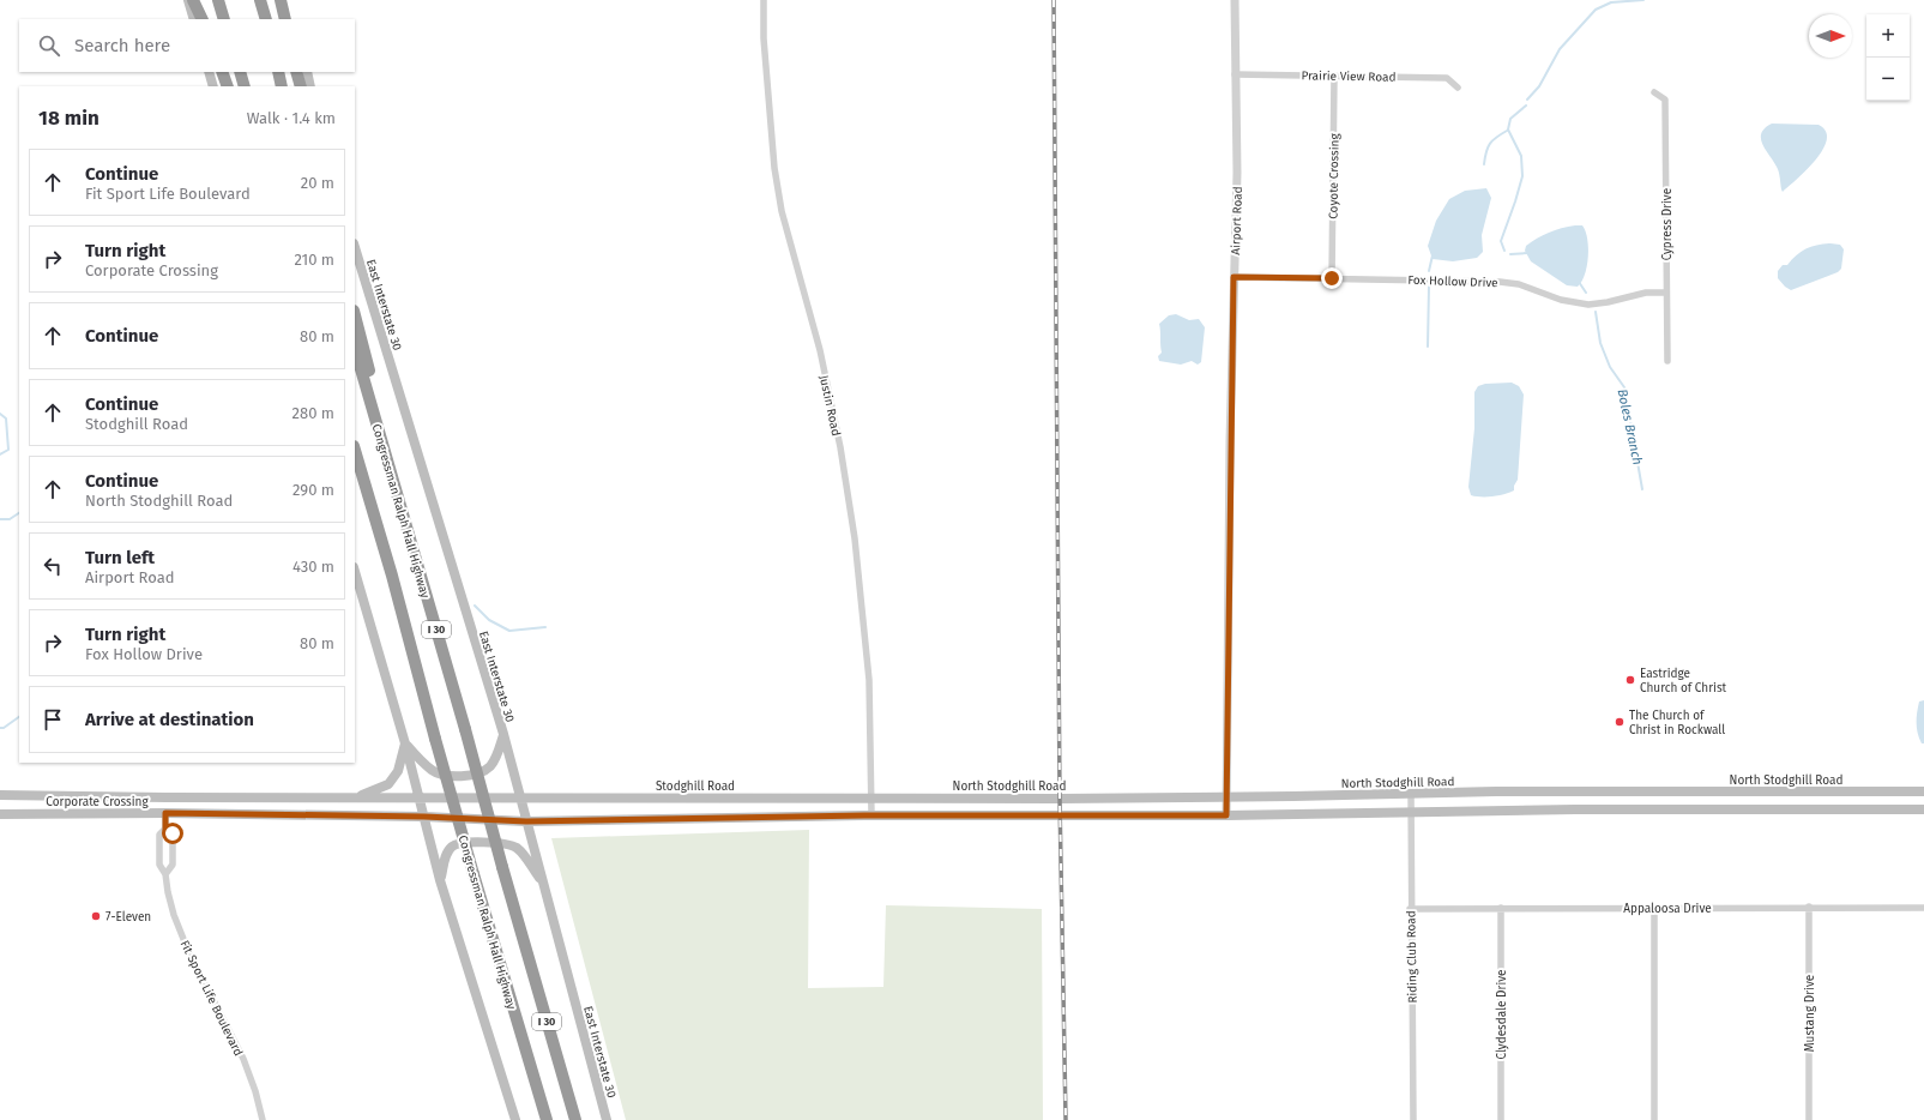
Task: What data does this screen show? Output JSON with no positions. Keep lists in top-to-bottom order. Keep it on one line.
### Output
{"streets":{"highway":["Congressman Ralph Hall Highway","I 30"],"main road":["East Interstate 30","North Stodghill Road","Stodghill Road","Corporate Crossing"],"street":["Prairie View Road","Coyote Crossing","Airport Road","Cypress Drive","Fox Hollow Drive","Justin Road","Appaloosa Drive","Riding Club Road","Fit Sport Life Boulevard","Mustang Drive","Clydesdale Drive"]},"crossings":[["Prairie View Road","Coyote Crossing"],["Prairie View Road","Airport Road"],["Coyote Crossing","Fox Hollow Drive"],["Airport Road","Fox Hollow Drive"],["Airport Road","North Stodghill Road"],["Cypress Drive","Fox Hollow Drive"],["East Interstate 30","Stodghill Road"],["East Interstate 30","Corporate Crossing"],["Justin Road","North Stodghill Road"],["Justin Road","Stodghill Road"],["North Stodghill Road","Stodghill Road"],["North Stodghill Road","Riding Club Road"],["Stodghill Road","Corporate Crossing"],["Corporate Crossing","Fit Sport Life Boulevard"],["Appaloosa Drive","Riding Club Road"],["Appaloosa Drive","Mustang Drive"],["Appaloosa Drive","Clydesdale Drive"]],"water":["Boles Branch"],"places":["Eastridge Church of Christ","The Church of Christ in Rockwall","7-Eleven"],"north":"right","page":{"map_buttons":["+","−"],"search":"Search here","heading":["18 min","Walk · 1.4 km"],"list":[["Continue","Fit Sport Life Boulevard","20 m"],["Turn right","Corporate Crossing","210 m"],["Continue","80 m"],["Continue","Stodghill Road","280 m"],["Continue","North Stodghill Road","290 m"],["Turn left","Airport Road","430 m"],["Turn right","Fox Hollow Drive","80 m"],"Arrive at destination"]}}
